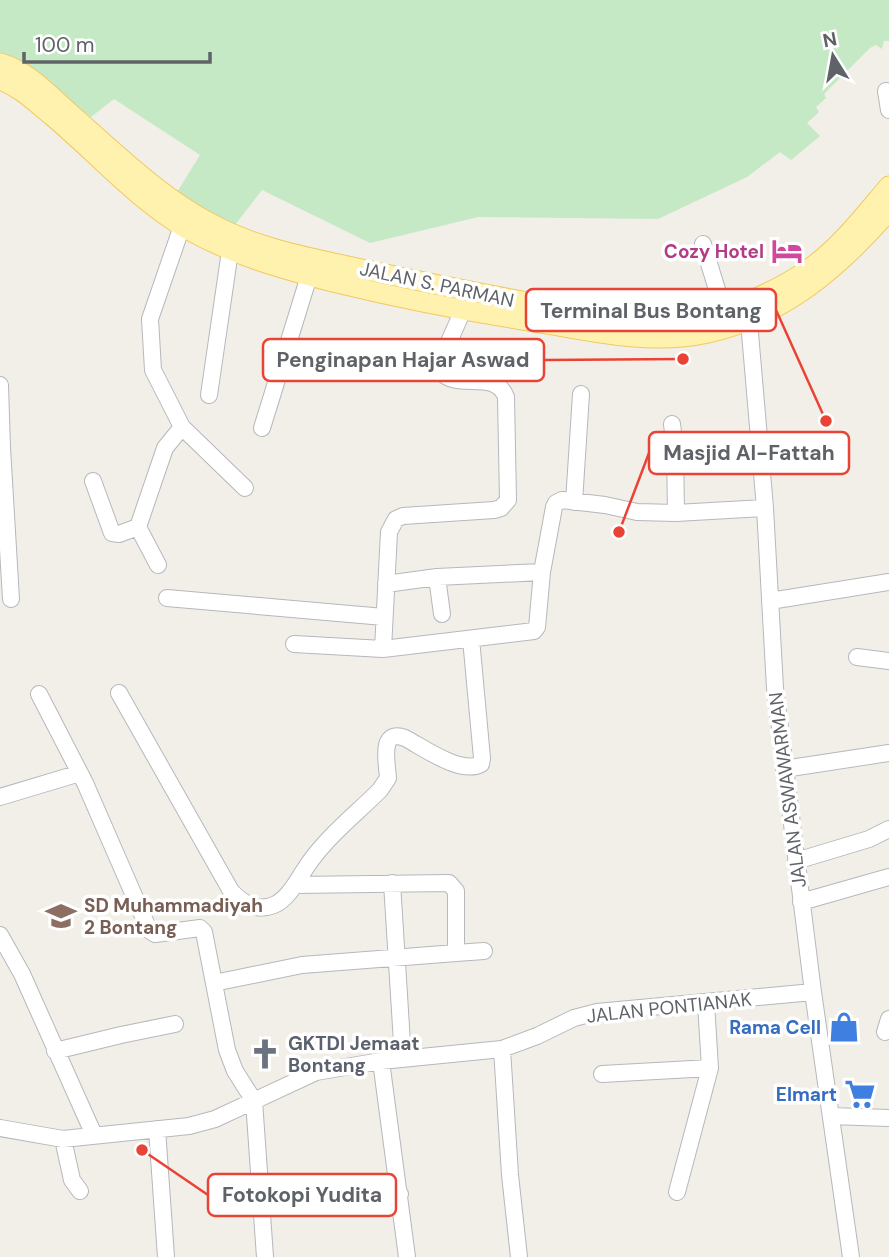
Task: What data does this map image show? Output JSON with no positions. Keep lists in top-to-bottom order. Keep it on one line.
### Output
{"streets":{"main road":["JALAN S. PARMAN"],"street":["JALAN ASWAWARMAN","JALAN PONTIANAK"]},"crossings":[["JALAN S. PARMAN","JALAN ASWAWARMAN"],["JALAN ASWAWARMAN","JALAN PONTIANAK"]],"places":{"hotel":["Cozy Hotel"],"other":["Penginapan Hajar Aswad","Terminal Bus Bontang","Masjid Al-Fattah","Fotokopi Yudita"],"school or university":["SD Muhammadiyah 2 Bontang"],"shop":["Rama Cell"],"church":["GKTDI Jemaat Bontang"],"supermarket":["Elmart"]},"scale_bar":"100 m","north":"top"}
